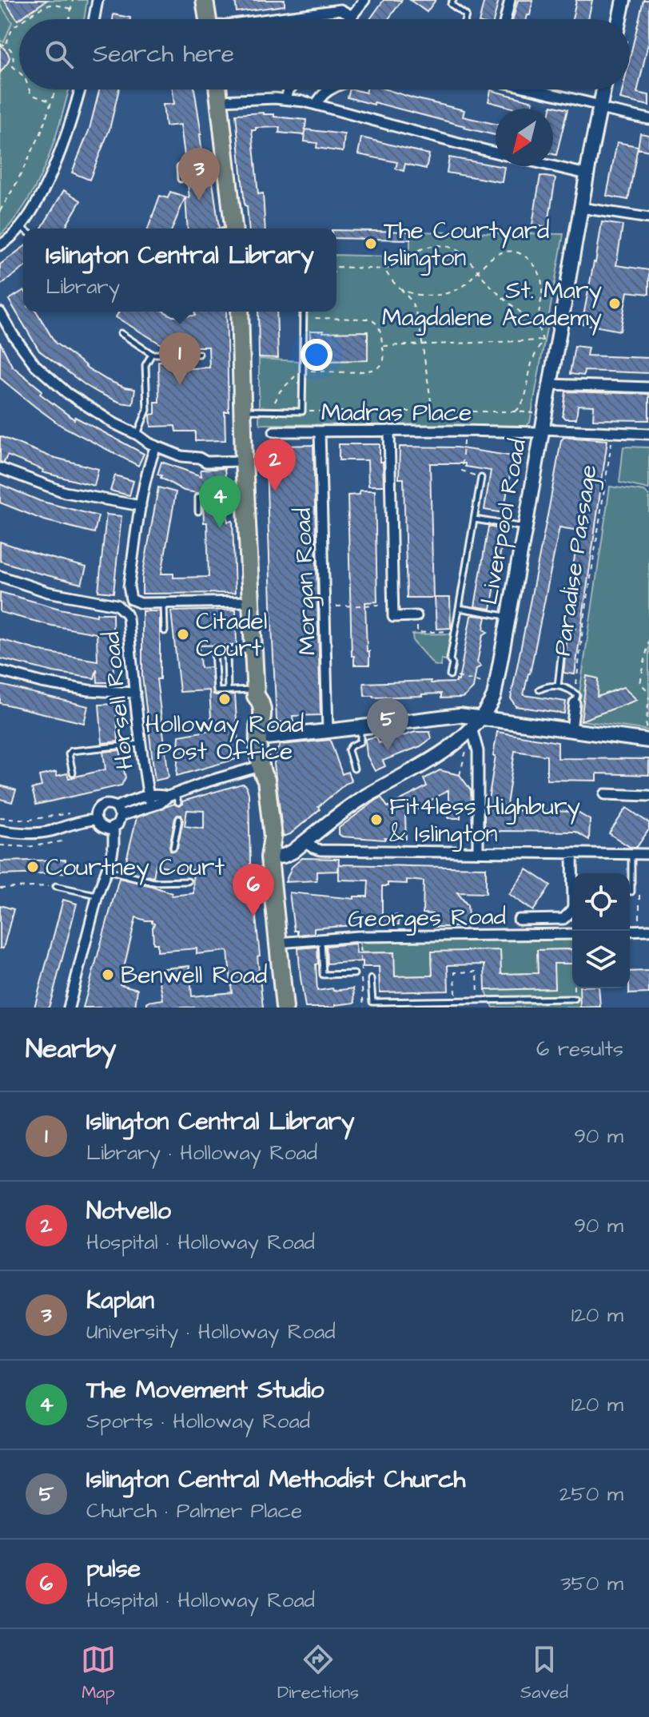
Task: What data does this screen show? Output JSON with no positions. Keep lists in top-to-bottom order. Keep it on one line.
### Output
{"streets":{"main road":["Liverpool Road"],"street":["Madras Place","Morgan Road","Horsell Road","Georges Road"],"lane":["Paradise Passage"]},"crossings":[["Madras Place","Liverpool Road"],["Madras Place","Paradise Passage"],["Madras Place","Morgan Road"]],"places":["The Courtyard Islington","St. Mary Magdalene Academy","Citadel Court","Holloway Road Post Office","Fit4less Highbury & Islington","Courtney Court","Benwell Road"],"north":"bottom left","page":{"search":"Search here","pins":["3","1","2","4","5","6"],"popup":["Islington Central Library","Library"],"heading":["Nearby","6 results"],"list":[{"mark":"1","name":"Islington Central Library","note":"Library · Holloway Road","value":"90 m"},{"mark":"2","name":"Notvello","note":"Hospital · Holloway Road","value":"90 m"},{"mark":"3","name":"Kaplan","note":"University · Holloway Road","value":"120 m"},{"mark":"4","name":"The Movement Studio","note":"Sports · Holloway Road","value":"120 m"},{"mark":"5","name":"Islington Central Methodist Church","note":"Church · Palmer Place","value":"250 m"},{"mark":"6","name":"pulse","note":"Hospital · Holloway Road","value":"350 m"}],"nav":["Map","Directions","Saved"]}}
